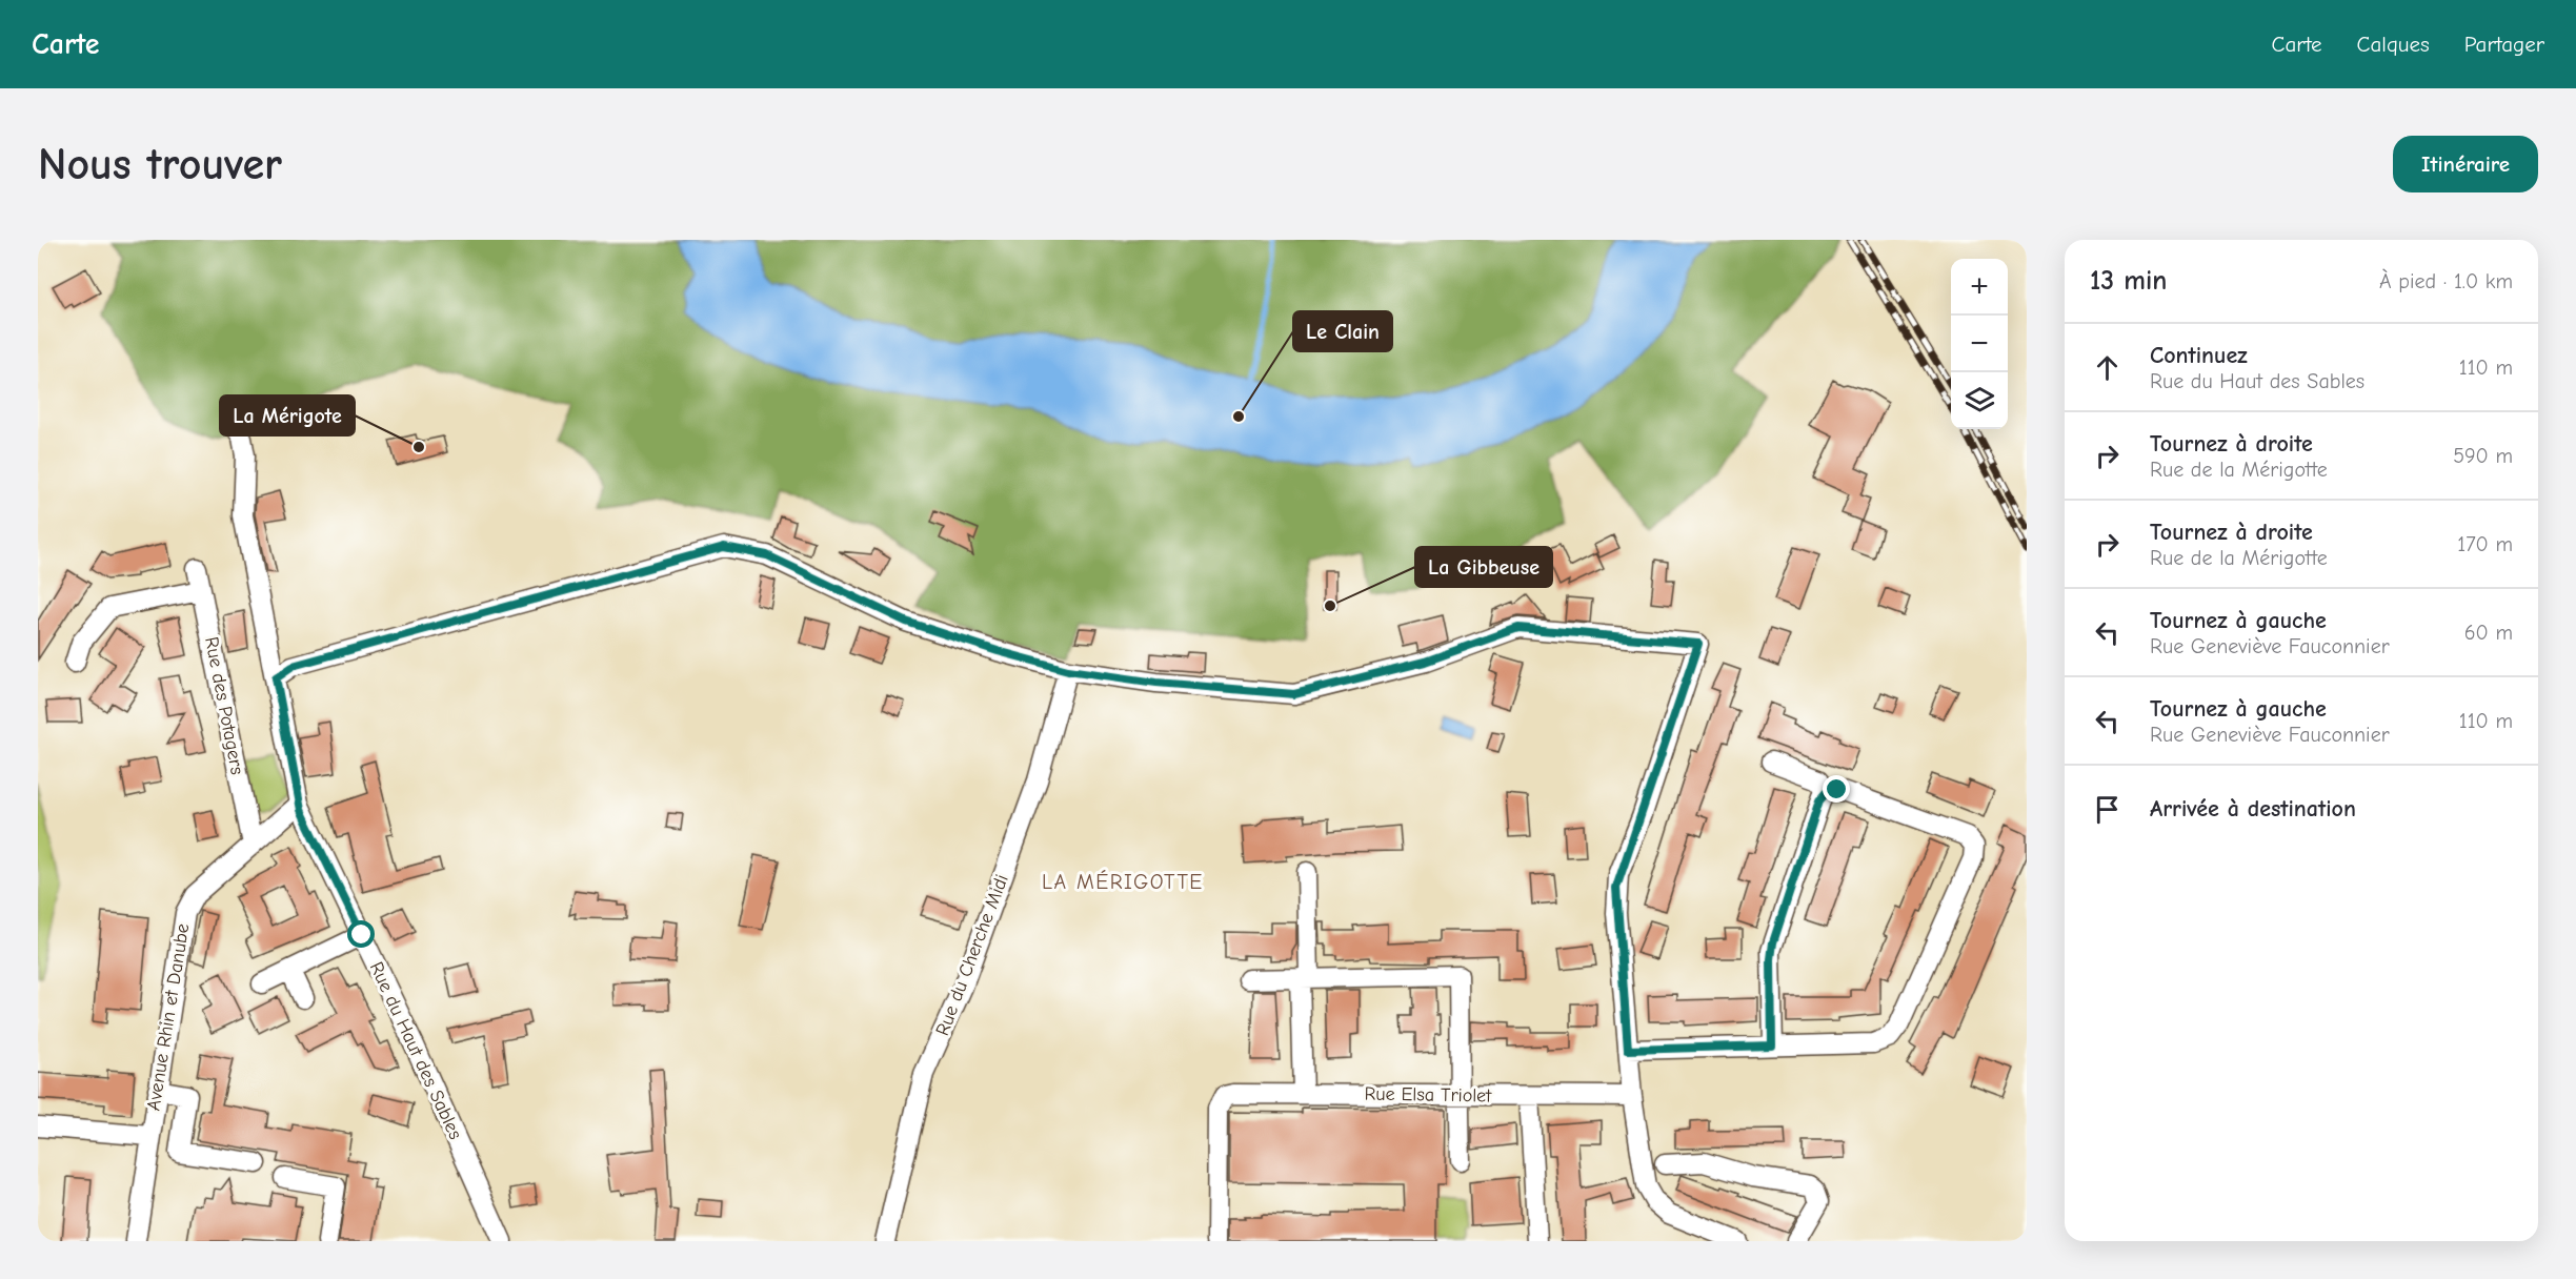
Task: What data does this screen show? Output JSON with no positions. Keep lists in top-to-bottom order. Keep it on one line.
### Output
{"streets":{"street":["Rue des Potagers","Rue du Cherche Midi","Avenue Rhin et Danube","Rue du Haut des Sables","Rue Elsa Triolet"]},"crossings":[["Rue des Potagers","Avenue Rhin et Danube"],["Avenue Rhin et Danube","Rue du Haut des Sables"]],"districts":["LA MÉRIGOTTE"],"places":["Le Clain","La Mérigote","La Gibbeuse"],"page":{"header":"Carte","nav":["Carte","Calques","Partager"],"buttons":"Itinéraire","title":"Nous trouver","heading":["13 min","À pied · 1.0 km"],"map_buttons":["+","−"],"list":[["Continuez","Rue du Haut des Sables","110 m"],["Tournez à droite","Rue de la Mérigotte","590 m"],["Tournez à droite","Rue de la Mérigotte","170 m"],["Tournez à gauche","Rue Geneviève Fauconnier","60 m"],["Tournez à gauche","Rue Geneviève Fauconnier","110 m"],"Arrivée à destination"]}}
